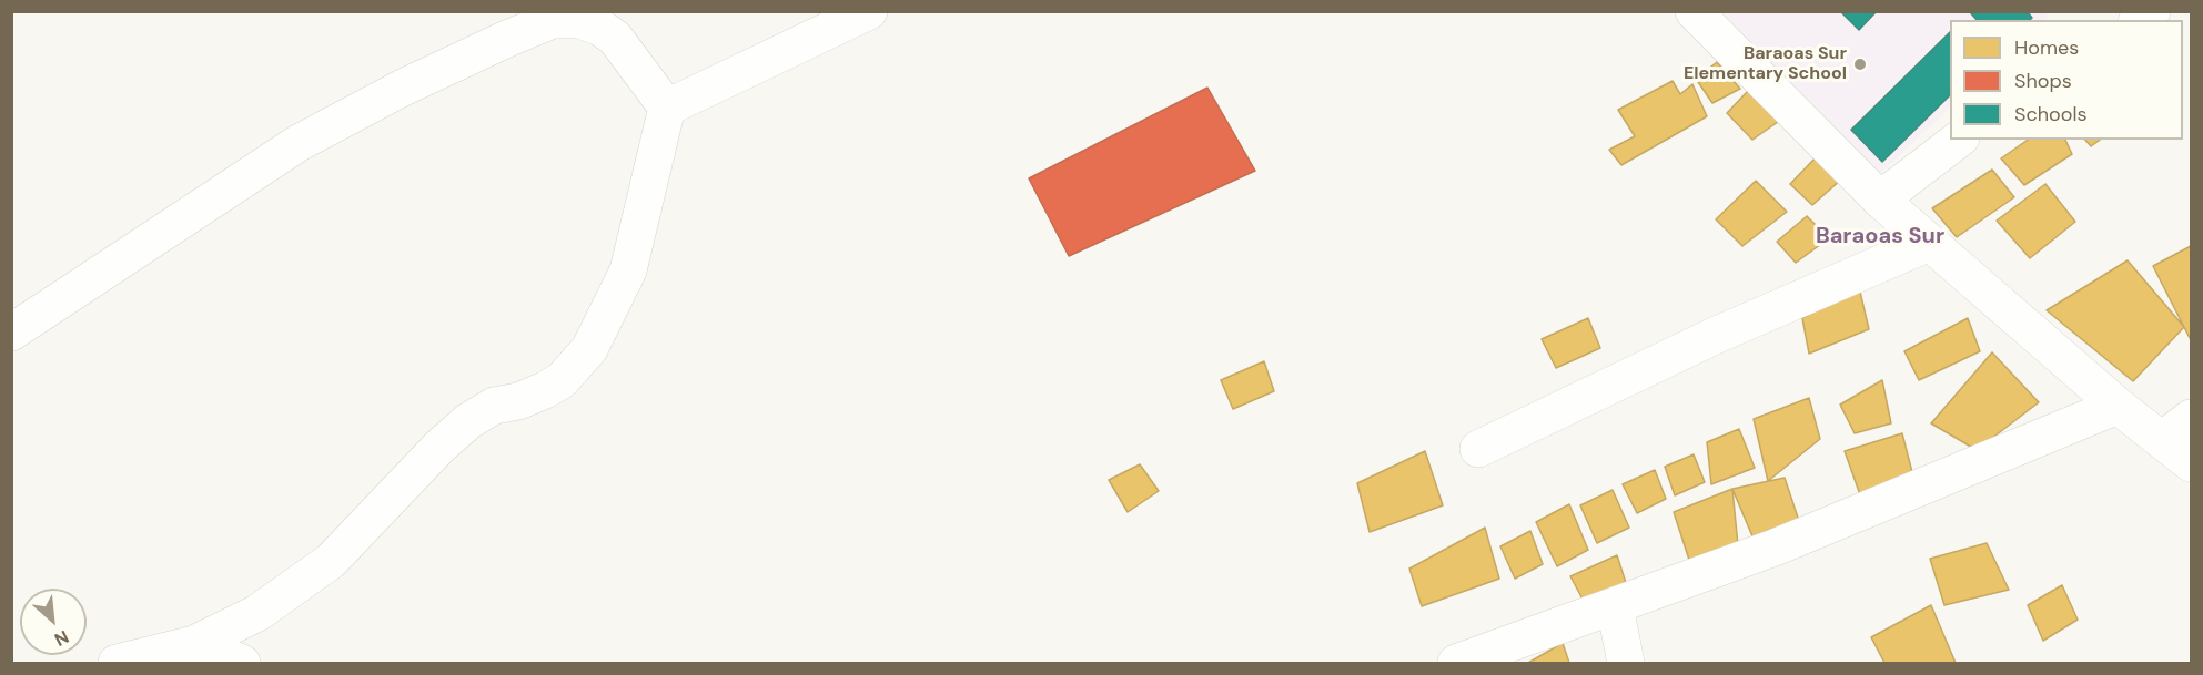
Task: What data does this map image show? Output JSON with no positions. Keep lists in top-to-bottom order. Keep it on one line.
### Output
{"districts":["Baraoas Sur"],"places":["Baraoas Sur Elementary School"],"legend":["Homes","Shops","Schools"],"north":"bottom right"}
